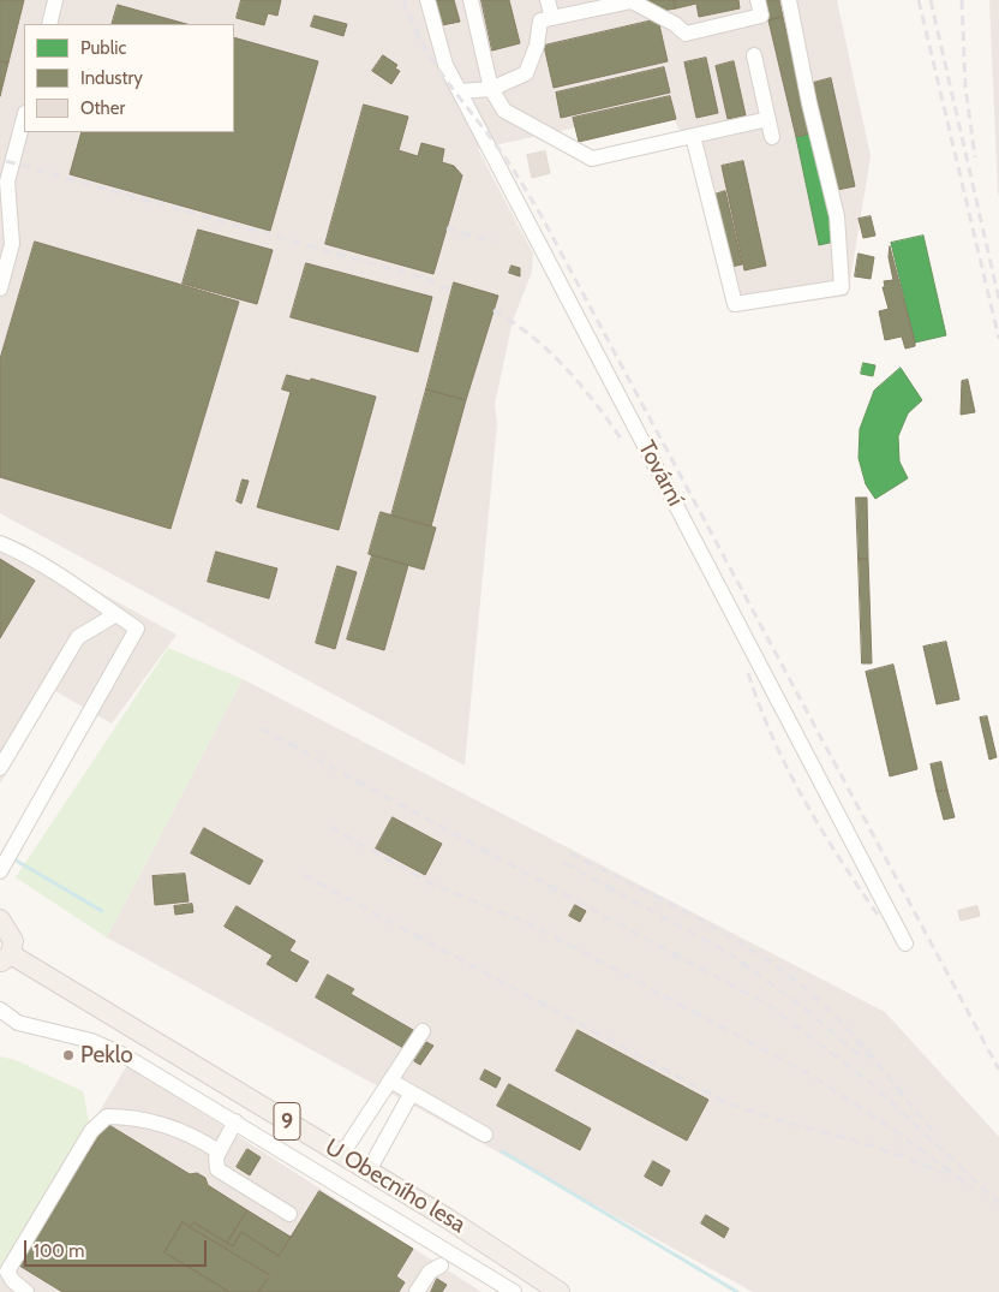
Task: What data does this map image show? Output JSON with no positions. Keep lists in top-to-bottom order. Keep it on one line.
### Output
{"streets":{"main road":["9","U Obecního lesa"],"street":["Tovární"]},"places":["Peklo"],"legend":["Public","Industry","Other"],"scale_bar":"100 m"}
